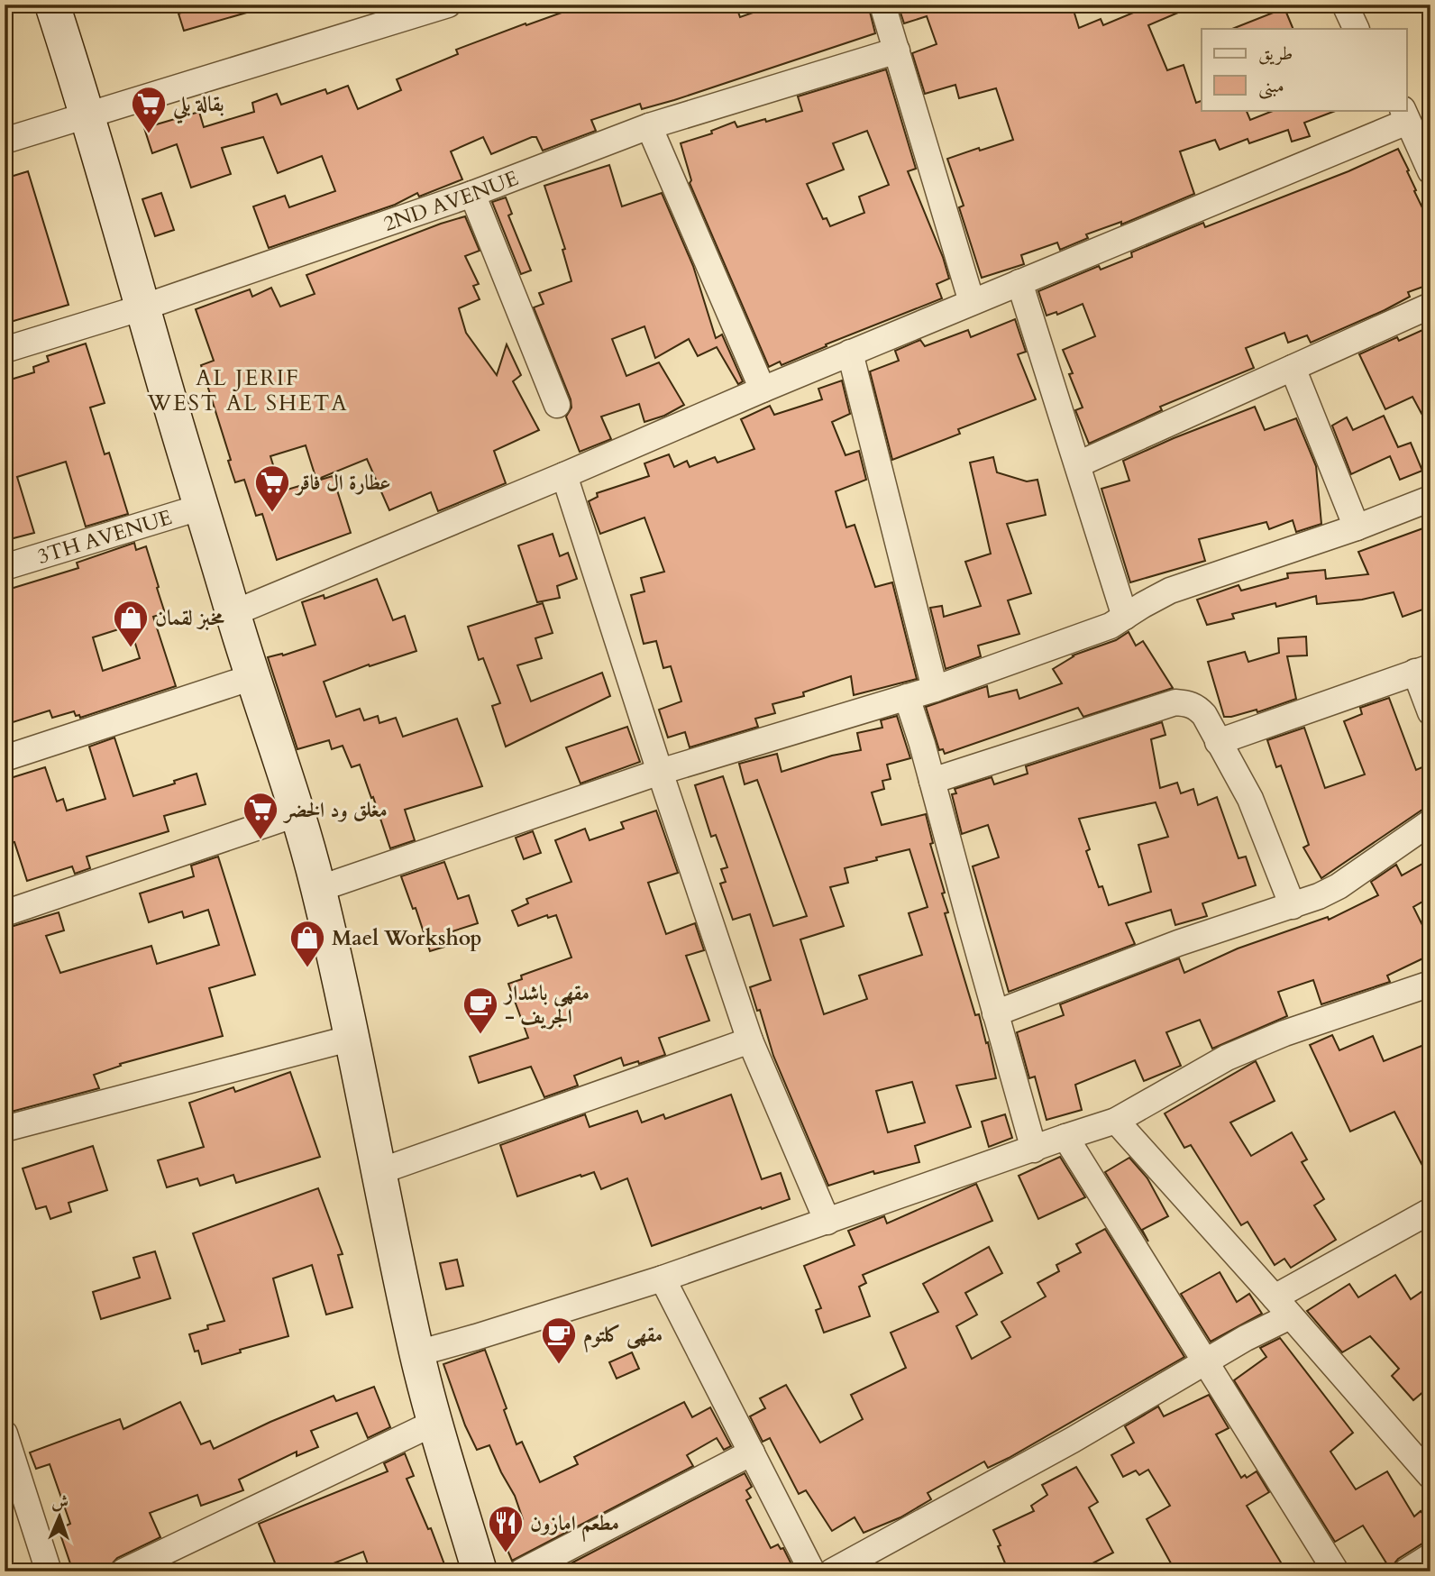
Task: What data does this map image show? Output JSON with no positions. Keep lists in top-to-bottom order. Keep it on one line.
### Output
{"streets":{"street":["2ND AVENUE","3TH AVENUE"]},"districts":["AL JERIF WEST AL SHETA"],"places":{"supermarket":["بقالة بلي","عطارة ال فاقر","مغلق ود الخضر"],"shop":["مخبز لقمان","Mael Workshop"],"cafe":["مقهى باشدار - الجريف","مقهى كلتوم"],"restaurant":["مطعم امازون"]},"legend":["طريق","مبنى"],"north":"top"}
